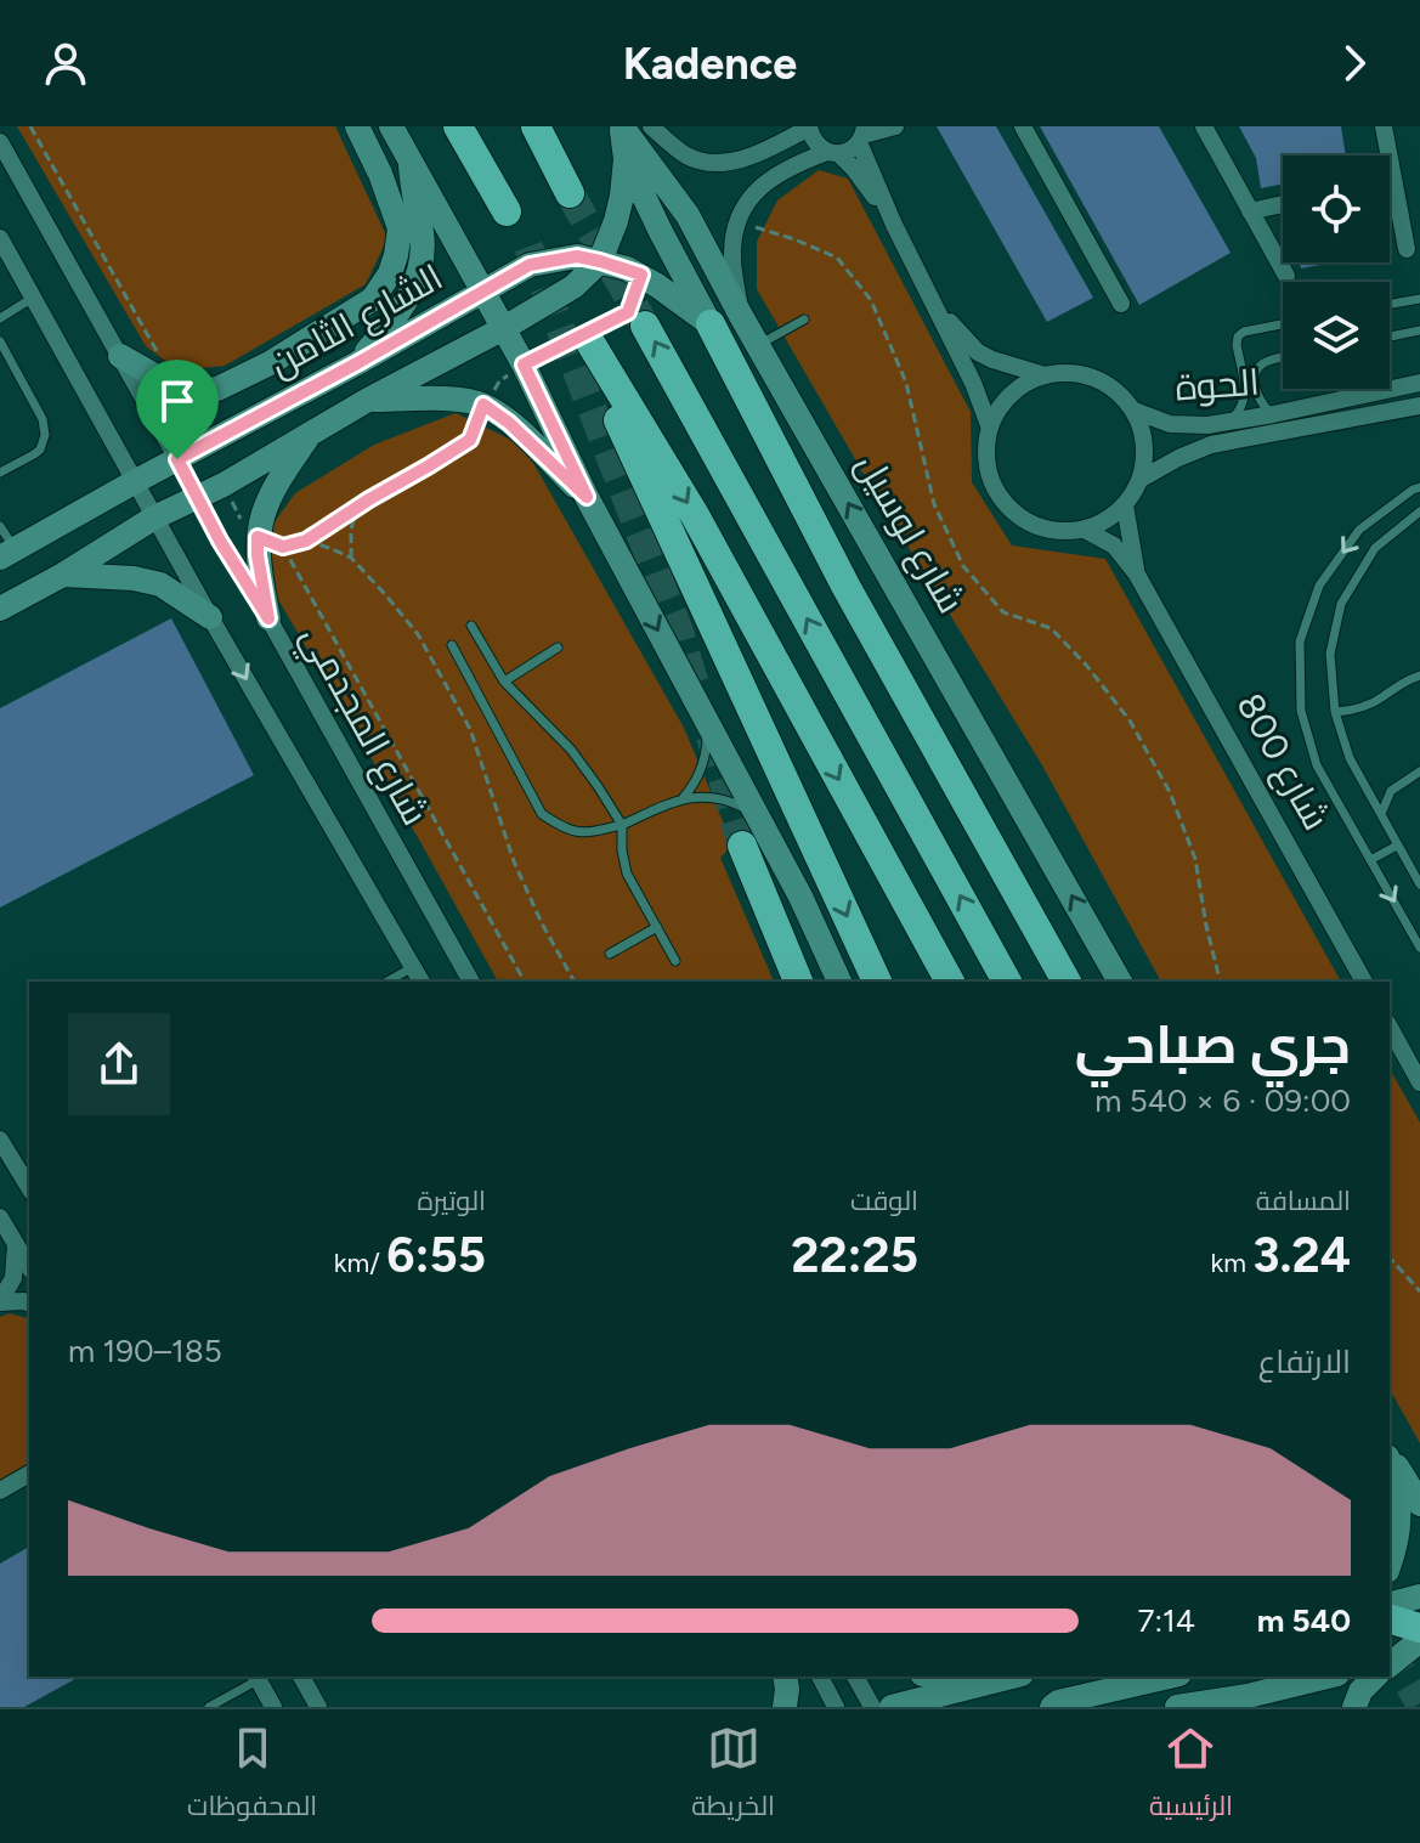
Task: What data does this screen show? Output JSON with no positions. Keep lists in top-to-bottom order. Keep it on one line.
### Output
{"streets":{"street":["الشارع الثامن","الحوة","شارع لوسيل","شارع المجدمي","شارع 800"]},"crossings":[["الشارع الثامن","شارع المجدمي"],["الحوة","شارع 800"]],"one_way":["شارع لوسيل"],"page":{"header":"Kadence","heading":["جري صباحي","09:00 · 6 × 540 m"],"stats":[["المسافة","3.24 km"],["الوقت","22:25"],["الوتيرة","6:55 /km"]],"chart":["الارتفاع","185–190 m"],"list":[{"name":"540 m","note":"7:14"}],"tabs":["الرئيسية","الخريطة","المحفوظات"]}}
